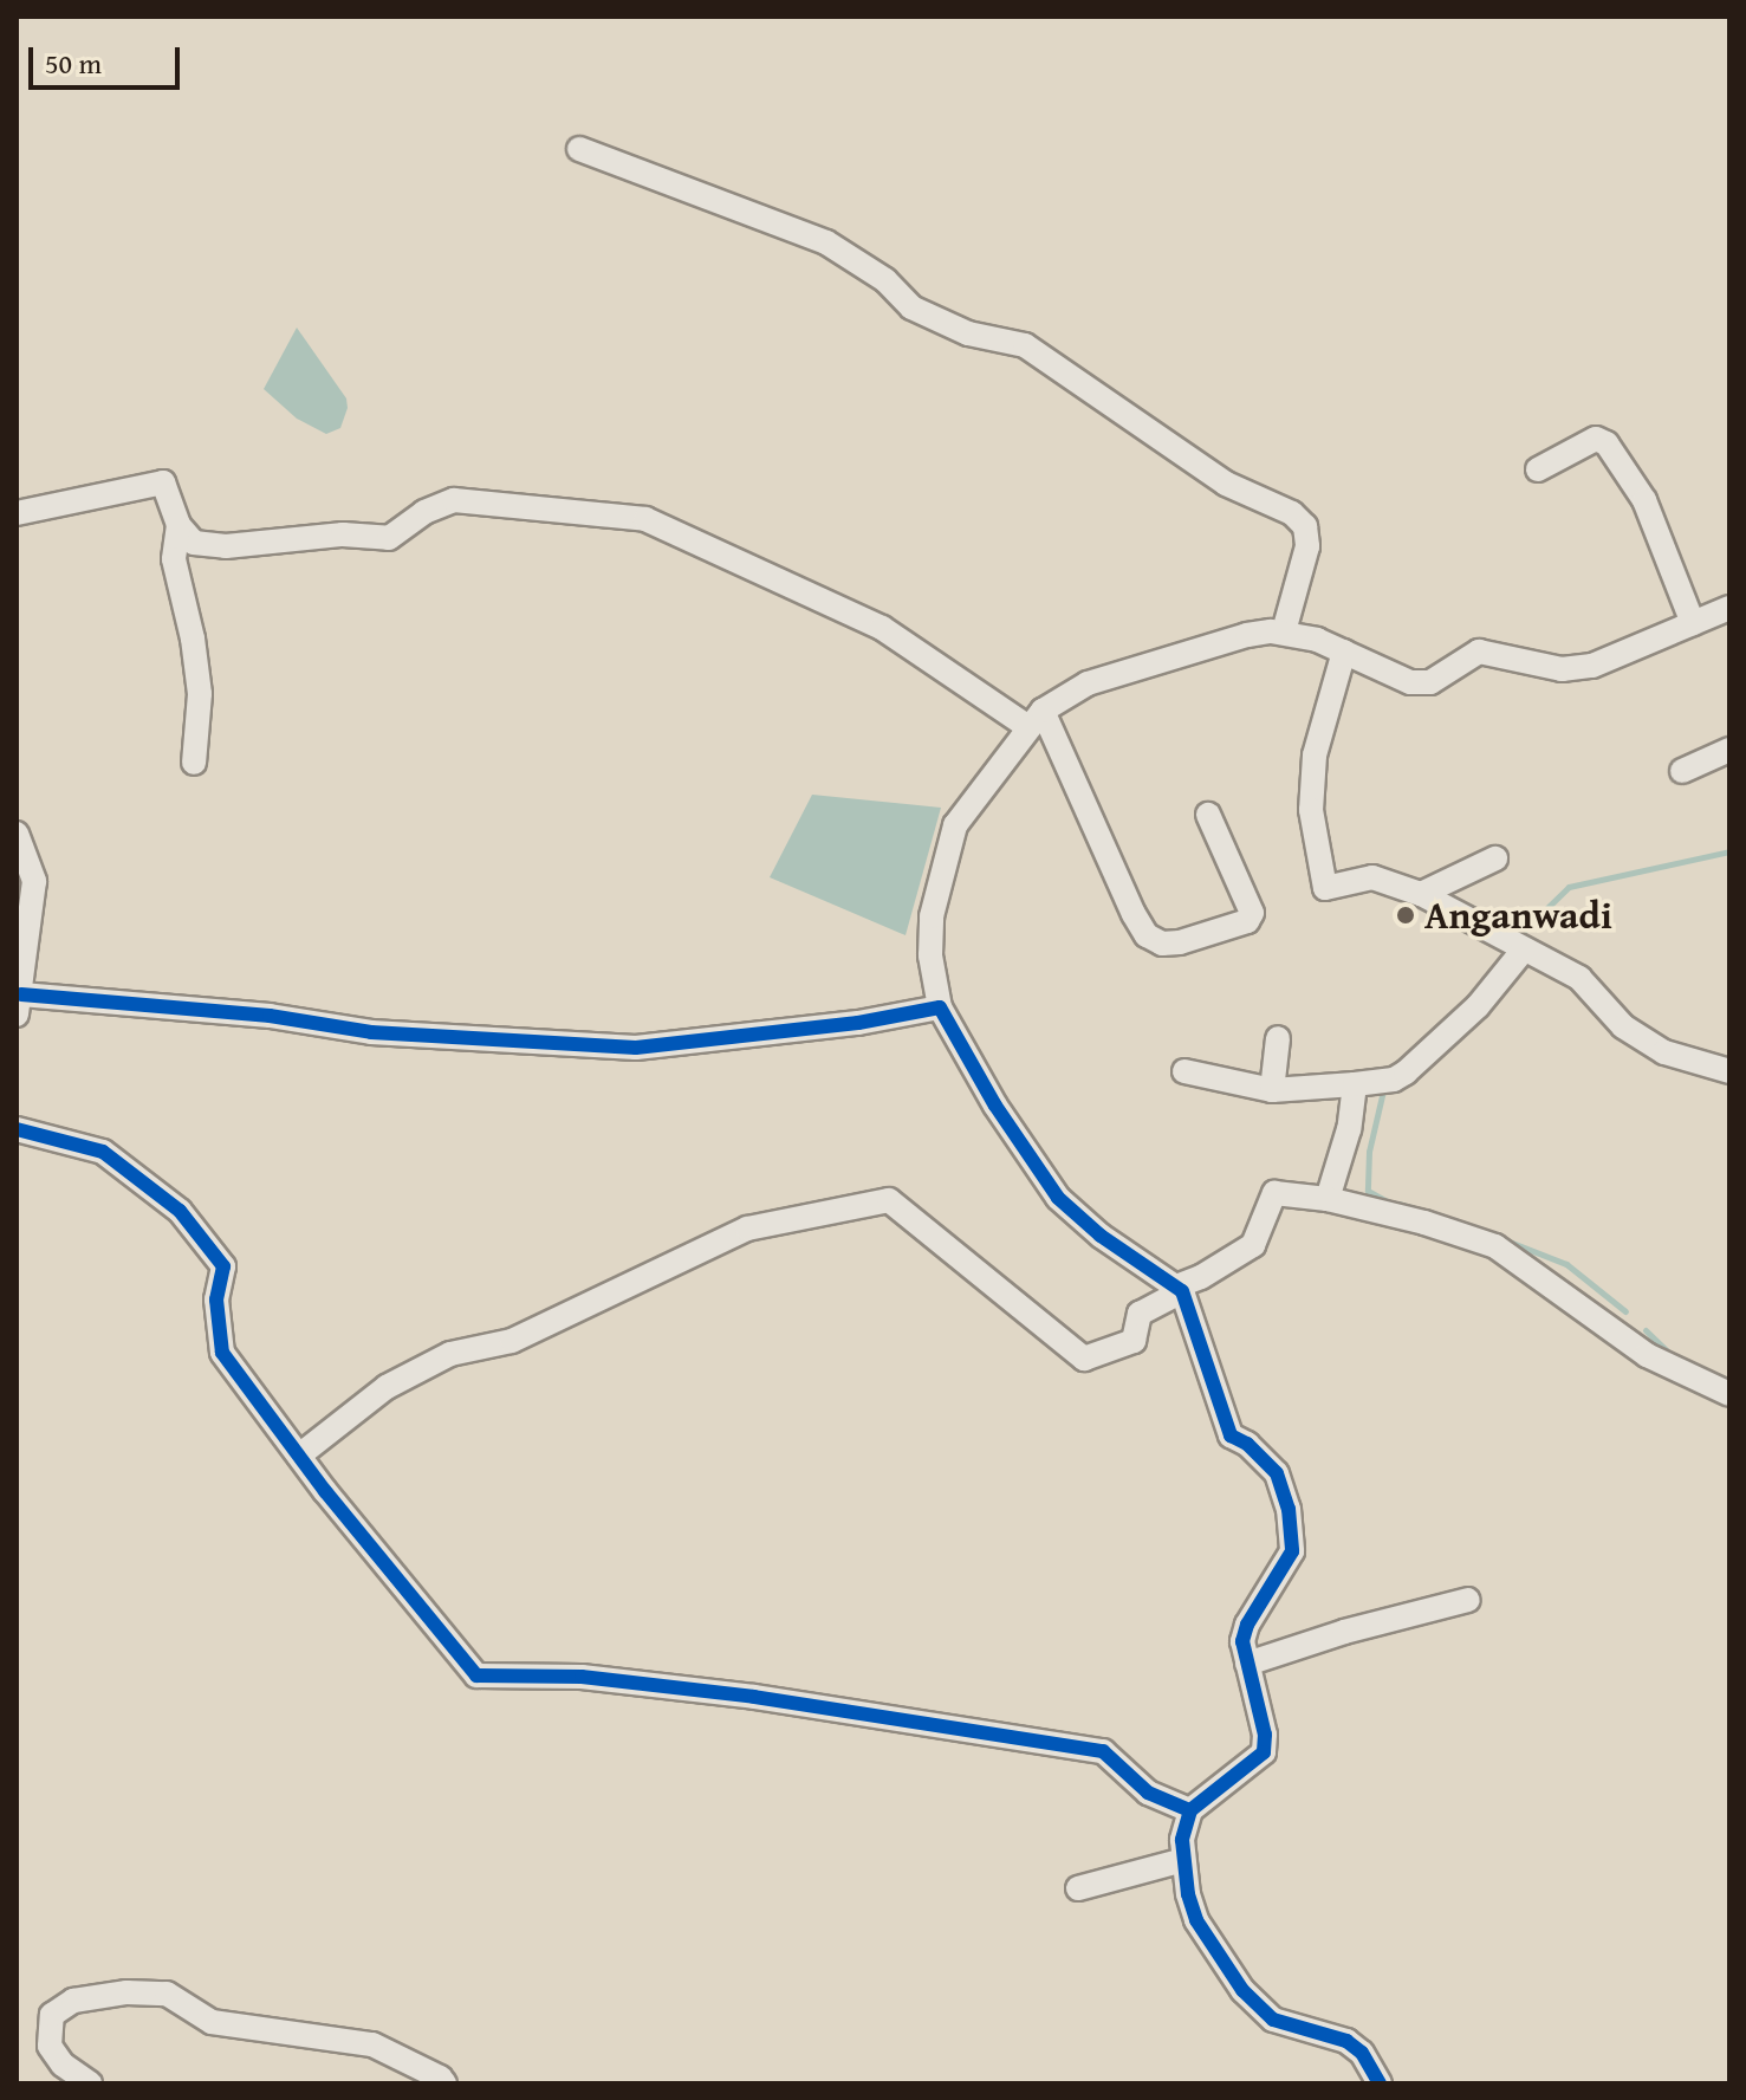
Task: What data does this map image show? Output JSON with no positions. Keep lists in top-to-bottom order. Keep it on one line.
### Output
{"places":["Anganwadi"],"scale_bar":"50 m"}
